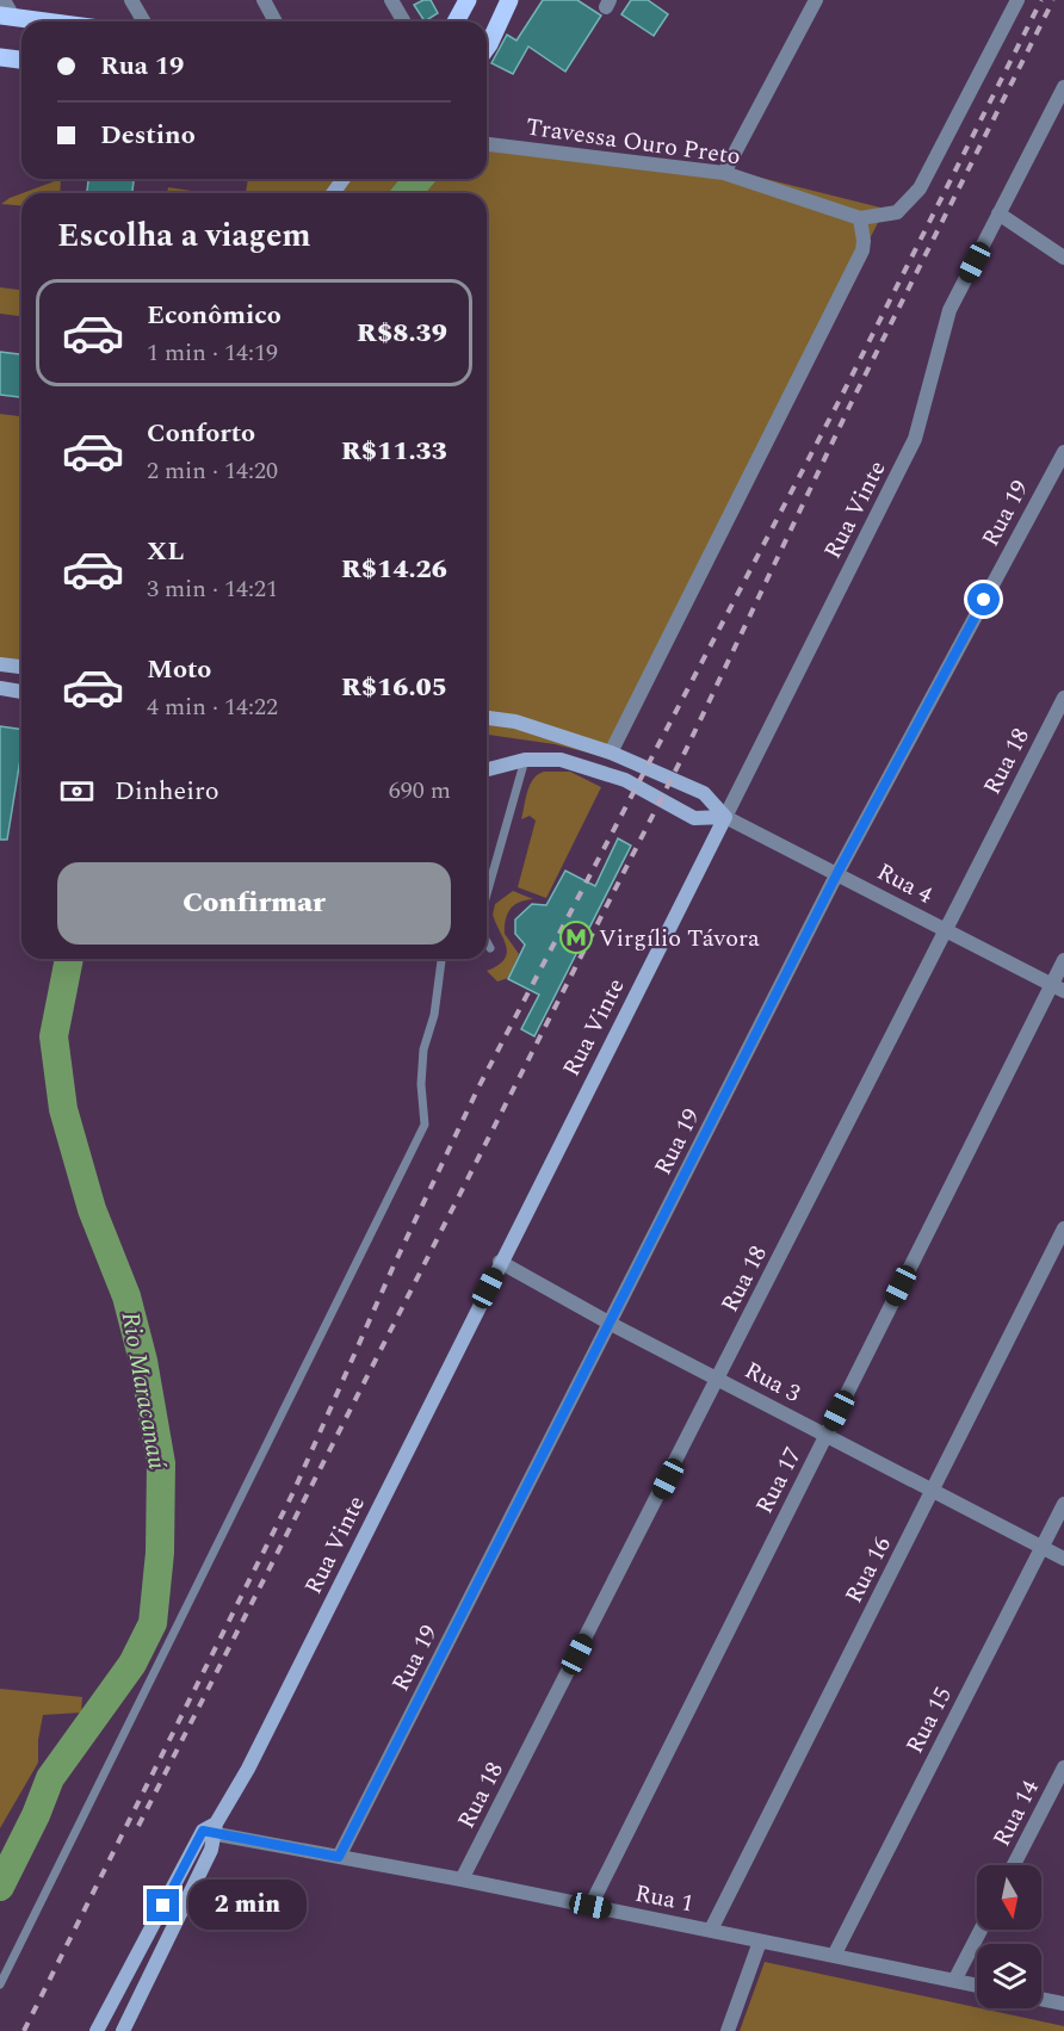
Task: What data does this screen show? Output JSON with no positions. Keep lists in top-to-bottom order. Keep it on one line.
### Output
{"streets":{"street":["Travessa Ouro Preto","Rua Vinte","Rua 19","Rua 18","Rua 4","Rua 3","Rua 17","Rua 16","Rua 15","Rua 14","Rua 1"]},"crossings":[["Rua Vinte","Rua 4"],["Rua Vinte","Rua 3"],["Rua Vinte","Rua 1"],["Rua 19","Rua 4"],["Rua 19","Rua 3"],["Rua 19","Rua 1"],["Rua 18","Rua 4"],["Rua 18","Rua 3"],["Rua 18","Rua 1"],["Rua 4","Rua 17"],["Rua 3","Rua 17"],["Rua 3","Rua 16"],["Rua 3","Rua 15"],["Rua 17","Rua 1"],["Rua 16","Rua 1"],["Rua 15","Rua 1"]],"water":["Rio Maracanaú"],"places":{"metro station":["Virgílio Távora"]},"north":"bottom","page":{"banner":["Rua 19","Destino"],"heading":"Escolha a viagem","list":[{"name":"Econômico","note":"1 min · 14:19","value":"R$8.39"},{"name":"Conforto","note":"2 min · 14:20","value":"R$11.33"},{"name":"XL","note":"3 min · 14:21","value":"R$14.26"},{"name":"Moto","note":"4 min · 14:22","value":"R$16.05"}],"pay":["Dinheiro","690 m"],"buttons":"Confirmar","bubble":"2 min"}}
